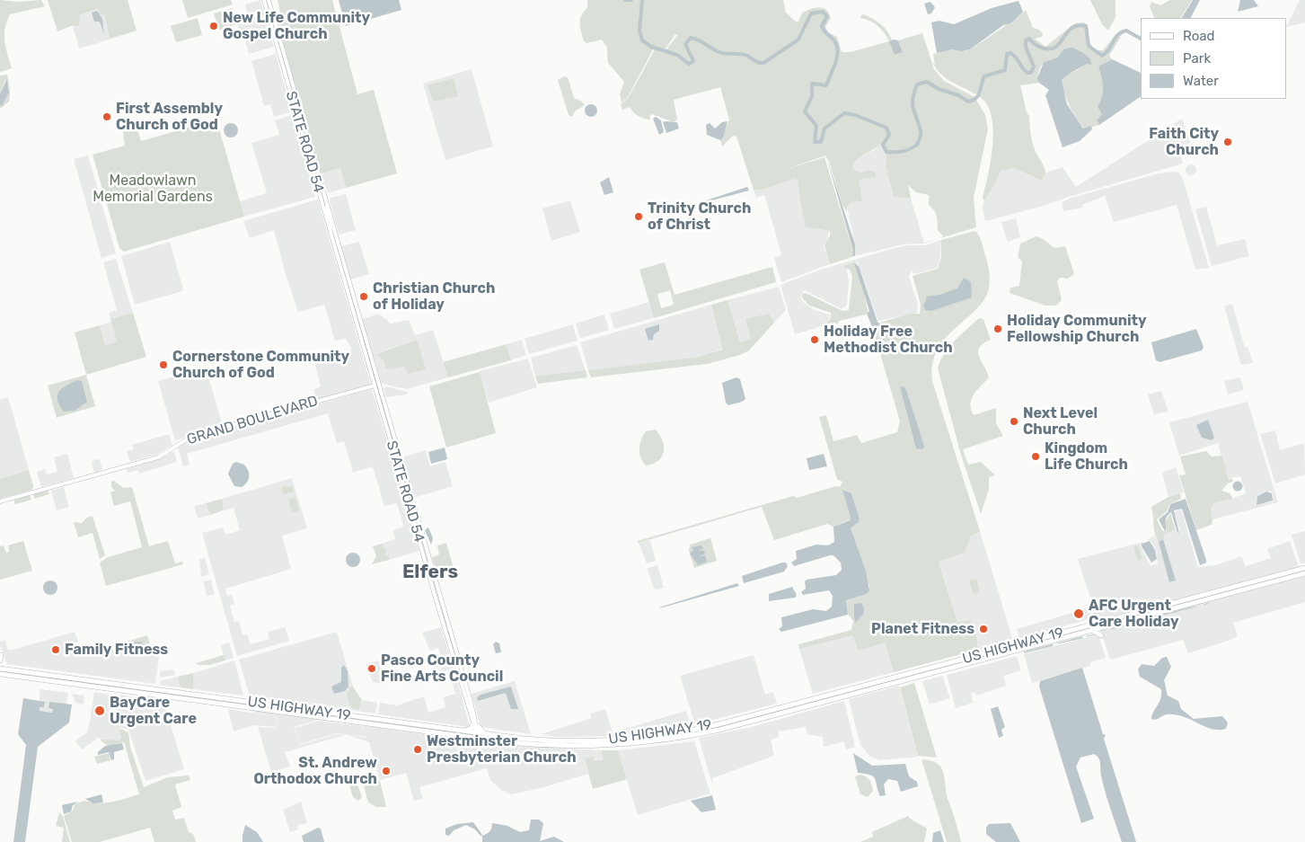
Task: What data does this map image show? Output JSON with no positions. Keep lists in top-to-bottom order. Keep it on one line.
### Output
{"streets":{"highway":["US HIGHWAY 19"],"main road":["STATE ROAD 54","GRAND BOULEVARD"]},"crossings":[["STATE ROAD 54","GRAND BOULEVARD"],["STATE ROAD 54","US HIGHWAY 19"]],"districts":["Elfers"],"parks":["Meadowlawn Memorial Gardens"],"places":["New Life Community Gospel Church","First Assembly Church of God","Faith City Church","Trinity Church of Christ","Christian Church of Holiday","Holiday Community Fellowship Church","Holiday Free Methodist Church","Cornerstone Community Church of God","Next Level Church","Kingdom Life Church","AFC Urgent Care Holiday","Planet Fitness","Family Fitness","Pasco County Fine Arts Council","BayCare Urgent Care","Westminster Presbyterian Church","St. Andrew Orthodox Church"],"legend":["Road","Park","Water"]}
